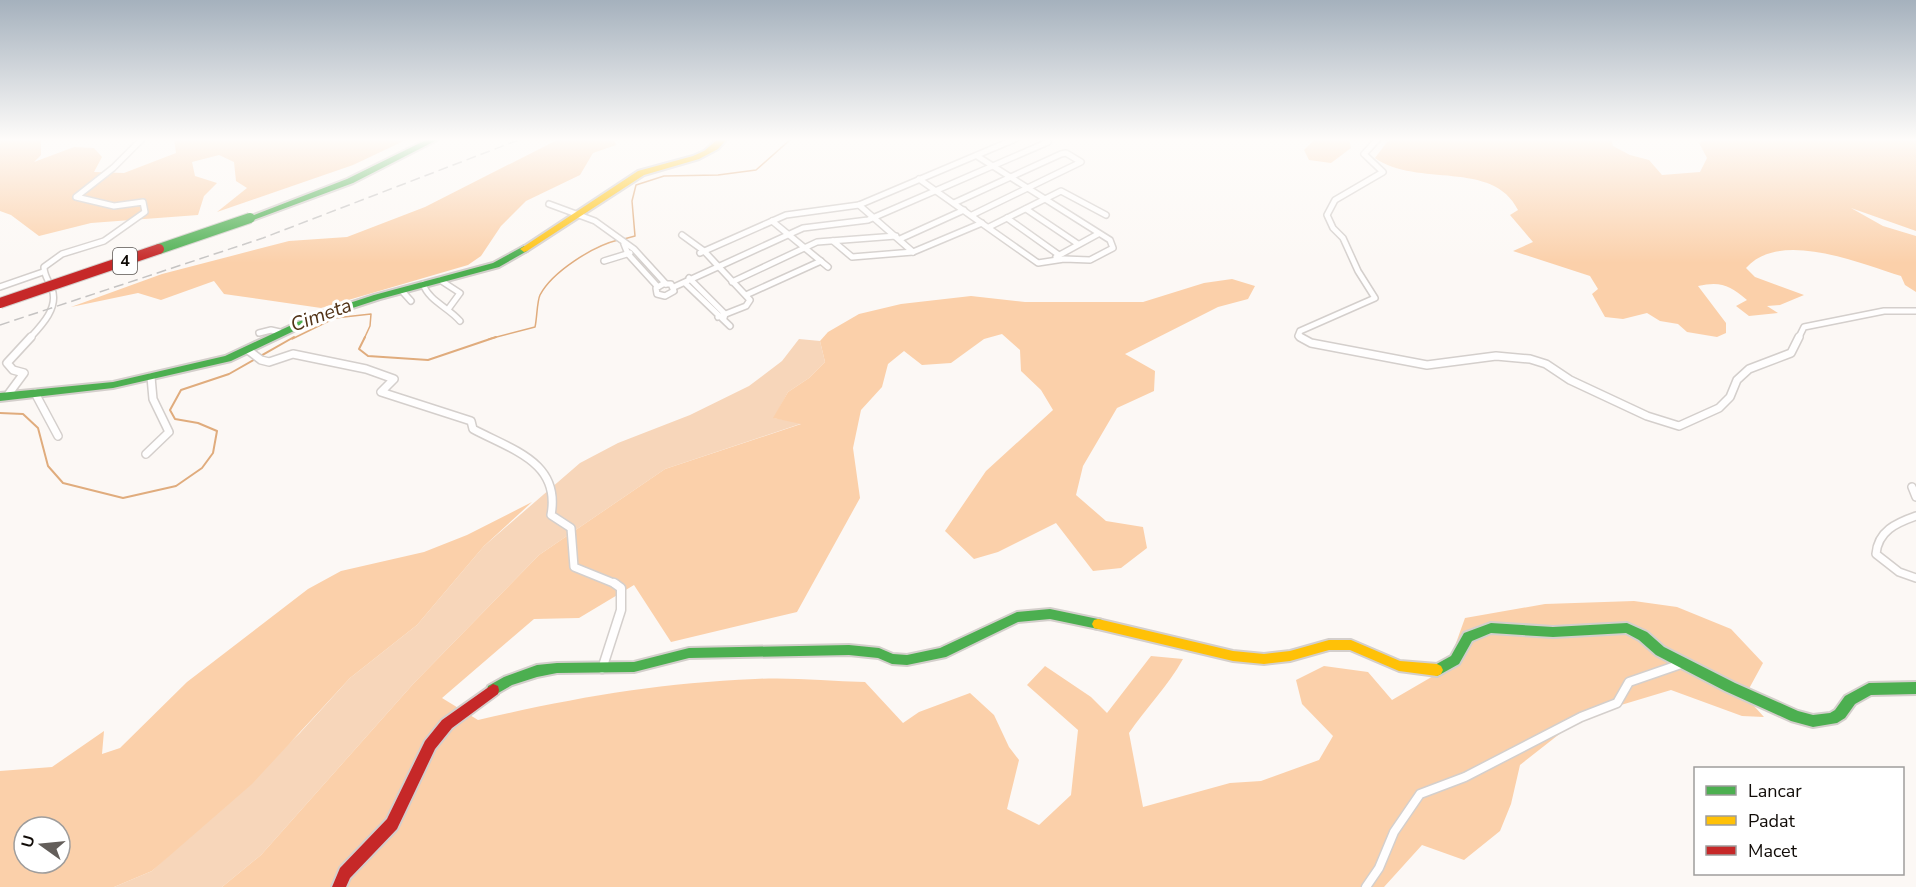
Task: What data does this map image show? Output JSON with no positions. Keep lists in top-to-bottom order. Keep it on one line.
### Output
{"streets":{"main road":["4"]},"water":["Cimeta"],"legend":["Lancar","Padat","Macet"],"north":"left"}
